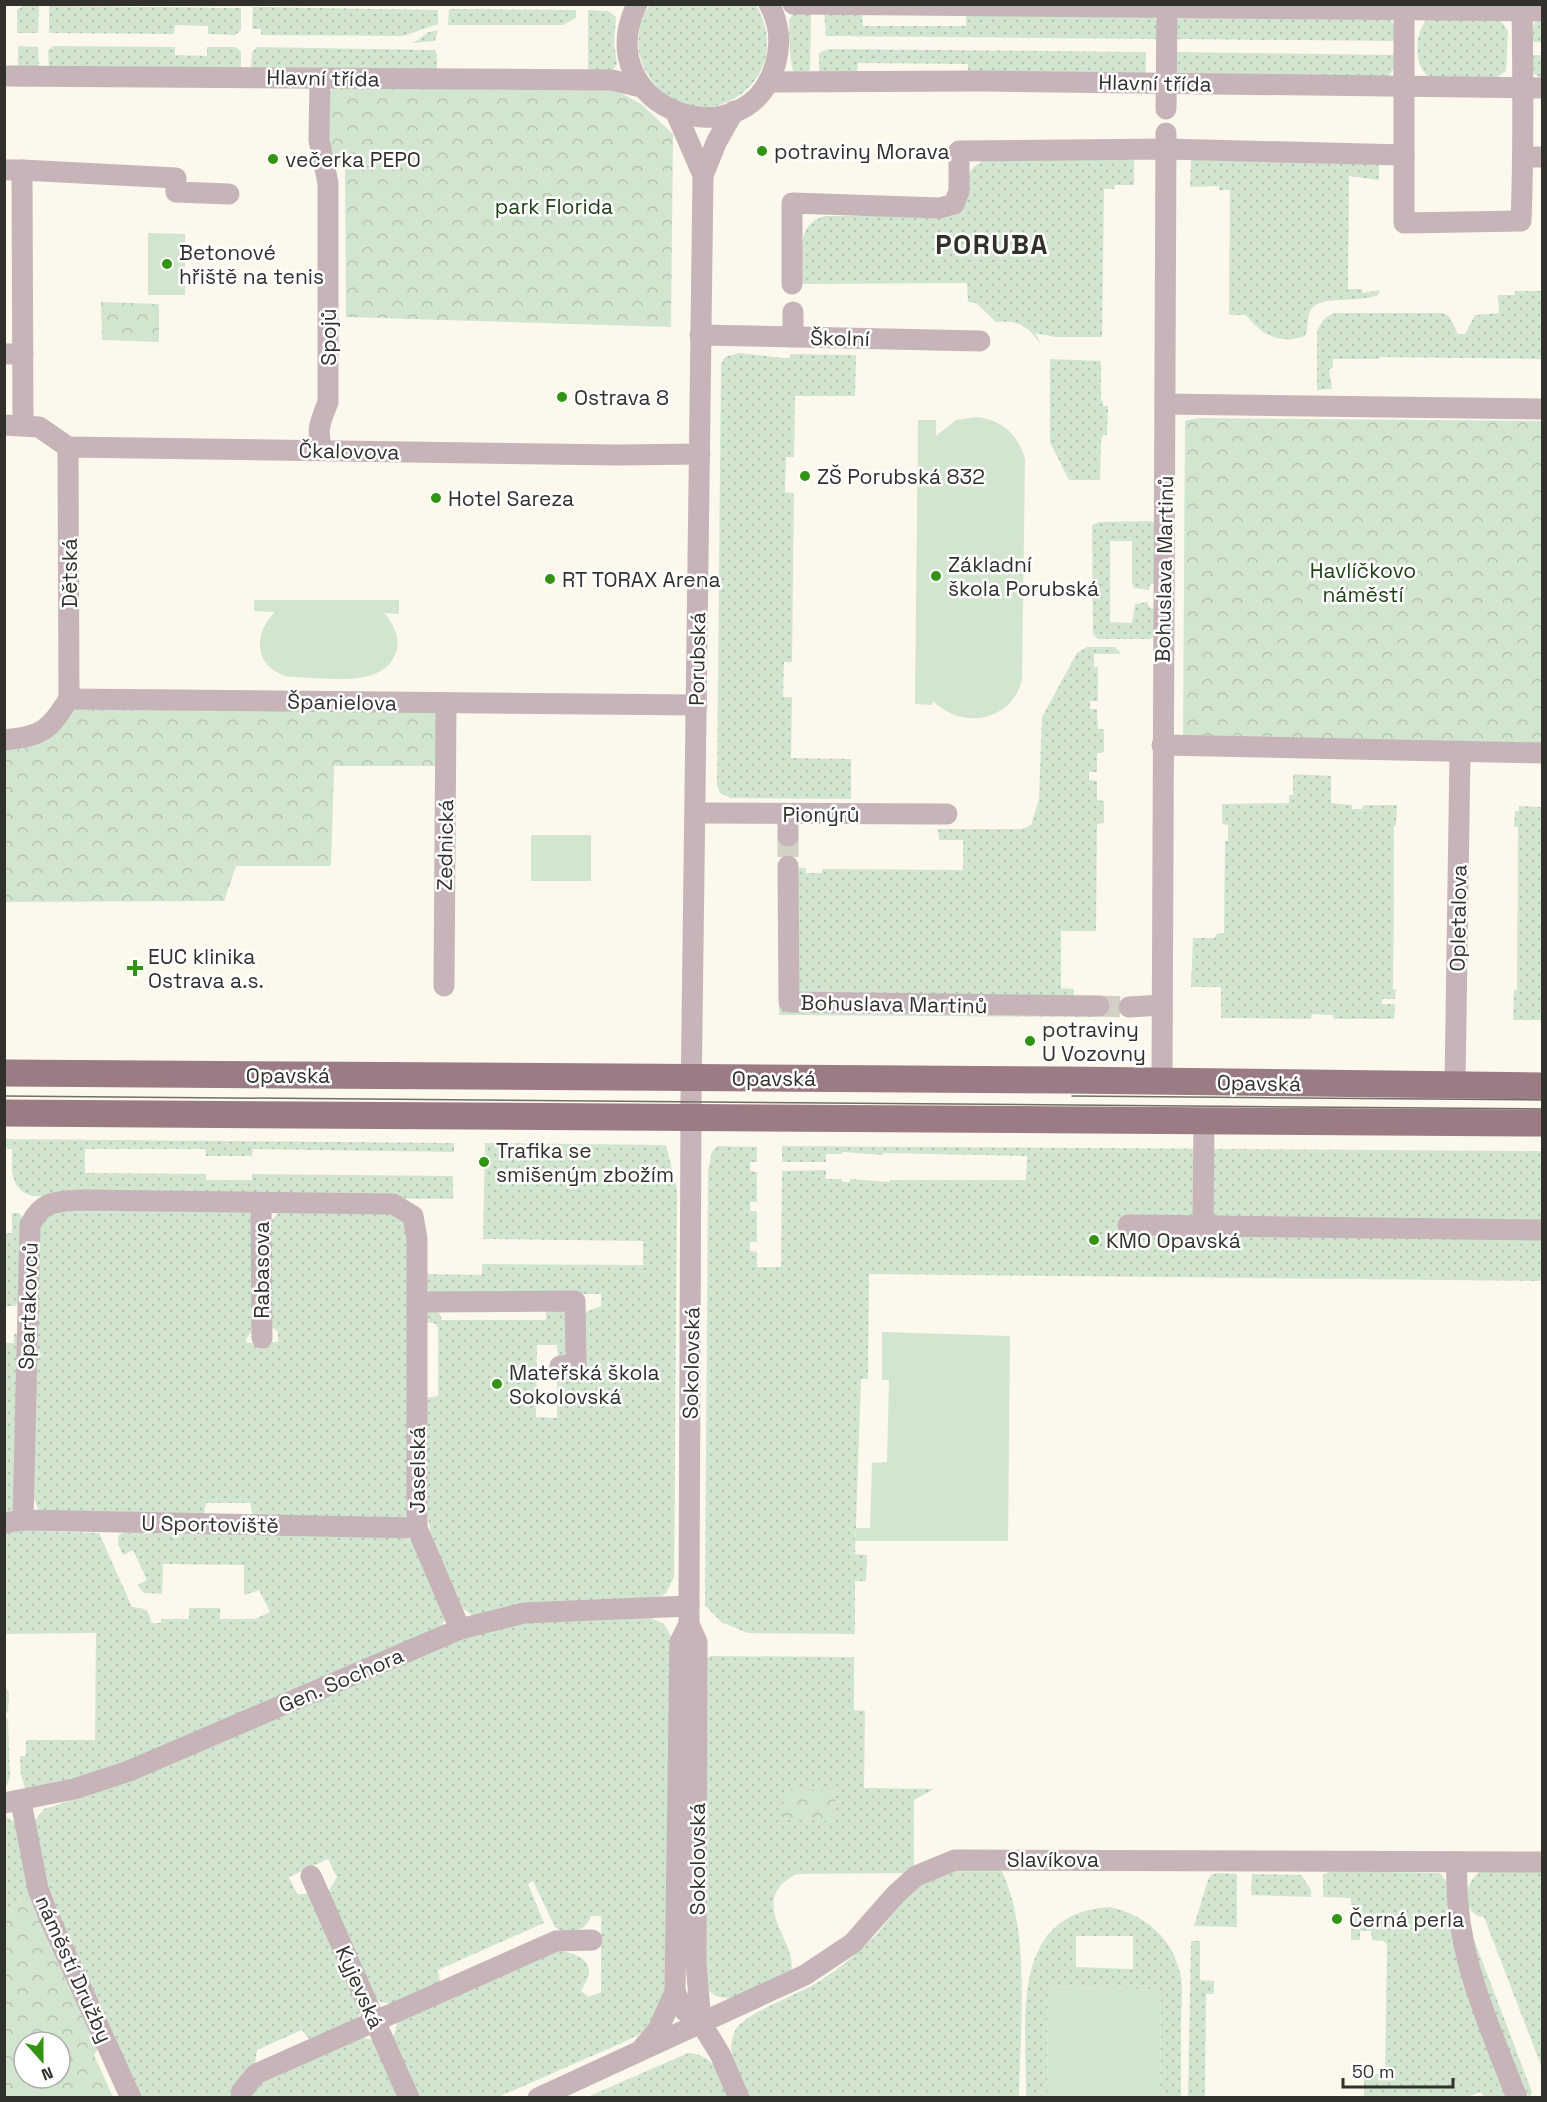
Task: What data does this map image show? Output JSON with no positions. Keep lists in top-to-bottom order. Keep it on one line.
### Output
{"streets":{"main road":["Opavská"],"street":["Hlavní třída","Spojů","Školní","Čkalovova","Bohuslava Martinů","Dětská","Porubská","Španielova","Pionýrů","Zednická","Opletalova","Rabasova","Spartakovců","Sokolovská","Jaselská","U Sportoviště","Gen. Sochora","Slavíkova","náměstí Družby","Kyjevská"]},"crossings":[["Hlavní třída","Spojů"],["Spojů","Čkalovova"],["Školní","Porubská"],["Čkalovova","Dětská"],["Čkalovova","Porubská"],["Bohuslava Martinů","Opavská"],["Dětská","Španielova"],["Porubská","Španielova"],["Porubská","Pionýrů"],["Porubská","Opavská"],["Porubská","Sokolovská"],["Španielova","Zednická"],["Opletalova","Opavská"],["Opavská","Sokolovská"],["Rabasova","Spartakovců"],["Rabasova","Jaselská"],["Spartakovců","Jaselská"],["Spartakovců","U Sportoviště"],["Sokolovská","Gen. Sochora"],["Sokolovská","Slavíkova"],["Jaselská","U Sportoviště"],["Jaselská","Gen. Sochora"],["Gen. Sochora","náměstí Družby"]],"districts":["PORUBA"],"parks":["park Florida","Havlíčkovo náměstí"],"places":{"other":["potraviny Morava","večerka PEPO","Betonové hřiště na tenis","Ostrava 8","ZŠ Porubská 832","Hotel Sareza","Základní škola Porubská","RT TORAX Arena","potraviny U Vozovny","Trafika se smišeným zbožím","KMO Opavská","Mateřská škola Sokolovská","Černá perla"],"health":["EUC klinika Ostrava a.s."]},"scale_bar":"50 m","north":"bottom"}
